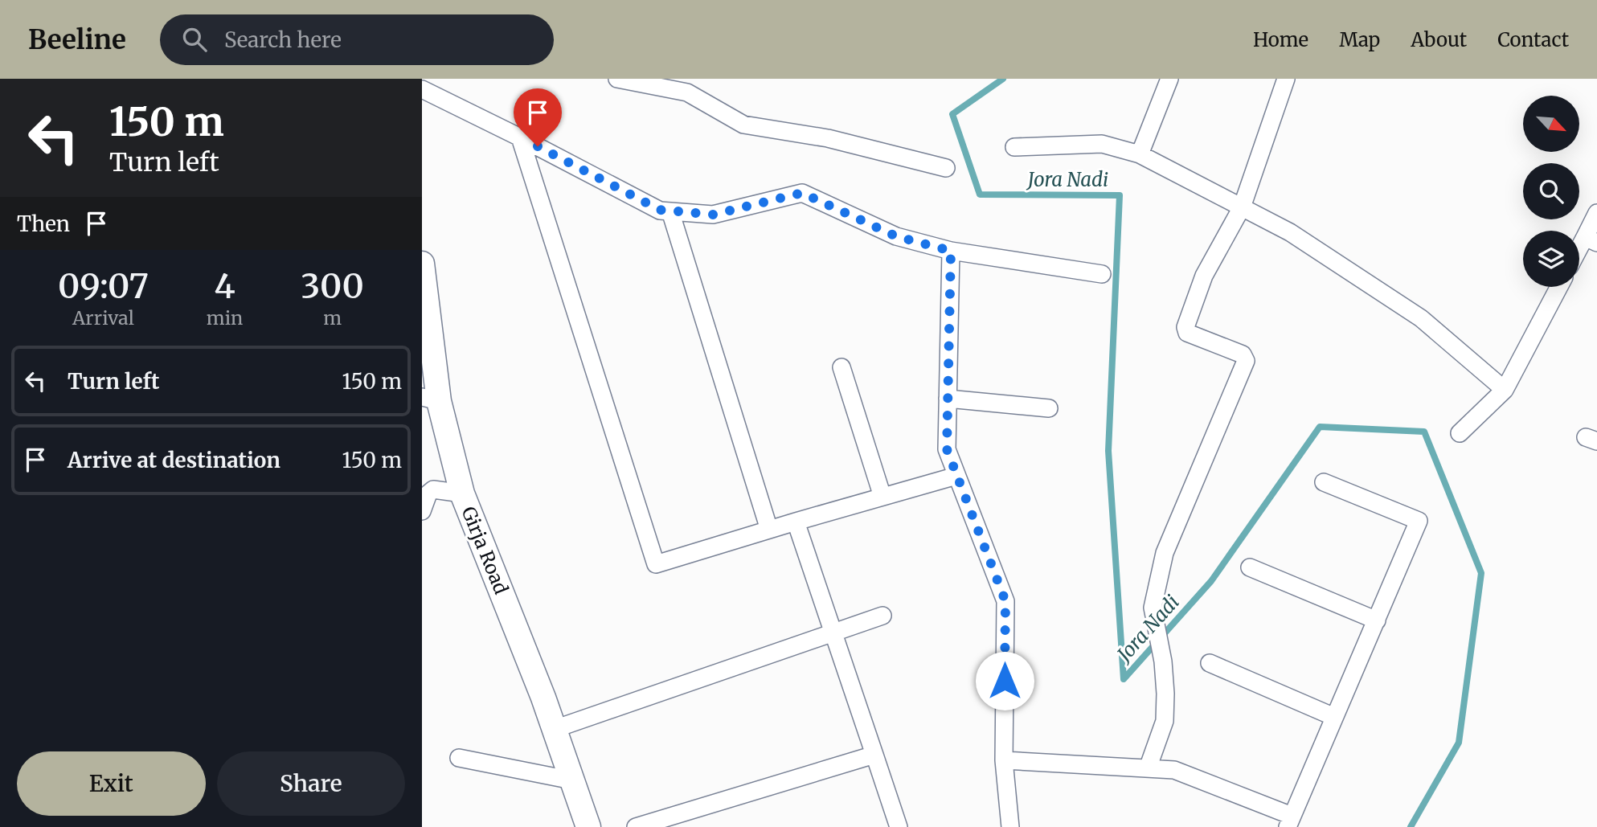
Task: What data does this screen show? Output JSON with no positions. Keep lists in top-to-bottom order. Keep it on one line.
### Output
{"streets":{"main road":["Girja Road"]},"water":["Jora Nadi"],"north":"bottom right","page":{"header":"Beeline","search":"Search here","nav":["Home","Map","About","Contact"],"turn":["150 m","Turn left"],"then":"Then","eta":["09:07","Arrival","4","min","300","m"],"list":[{"name":"Turn left","value":"150 m"},{"name":"Arrive at destination","value":"150 m"}],"buttons":["Exit","Share"]}}
